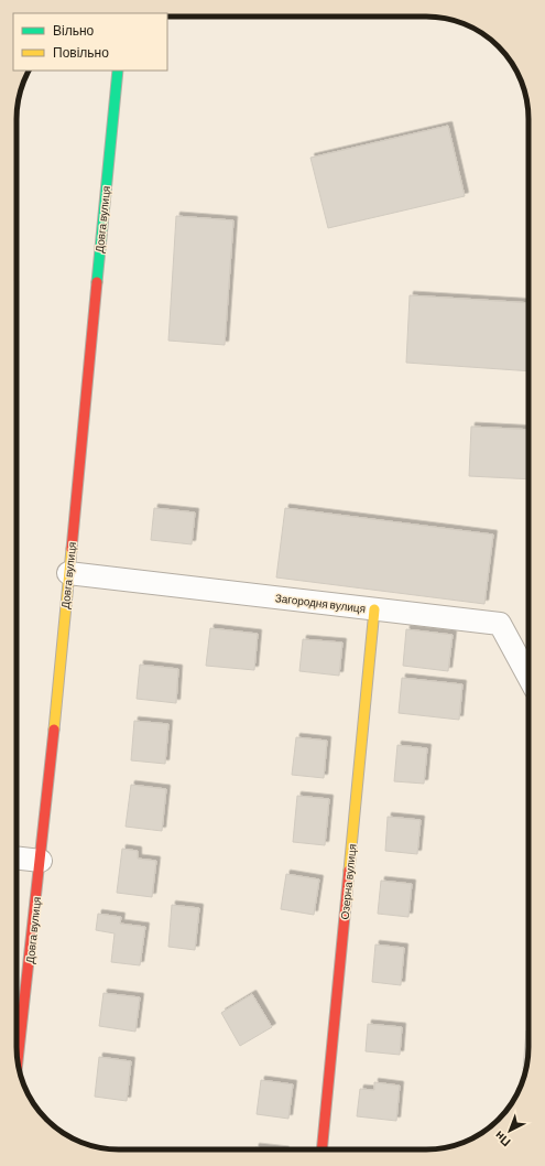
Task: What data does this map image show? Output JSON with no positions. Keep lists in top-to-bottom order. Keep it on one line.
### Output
{"streets":{"street":["Довга вулиця","Загородня вулиця","Озерна вулиця"]},"crossings":[["Довга вулиця","Загородня вулиця"],["Загородня вулиця","Озерна вулиця"]],"legend":["Вільно","Повільно"],"north":"bottom left"}
